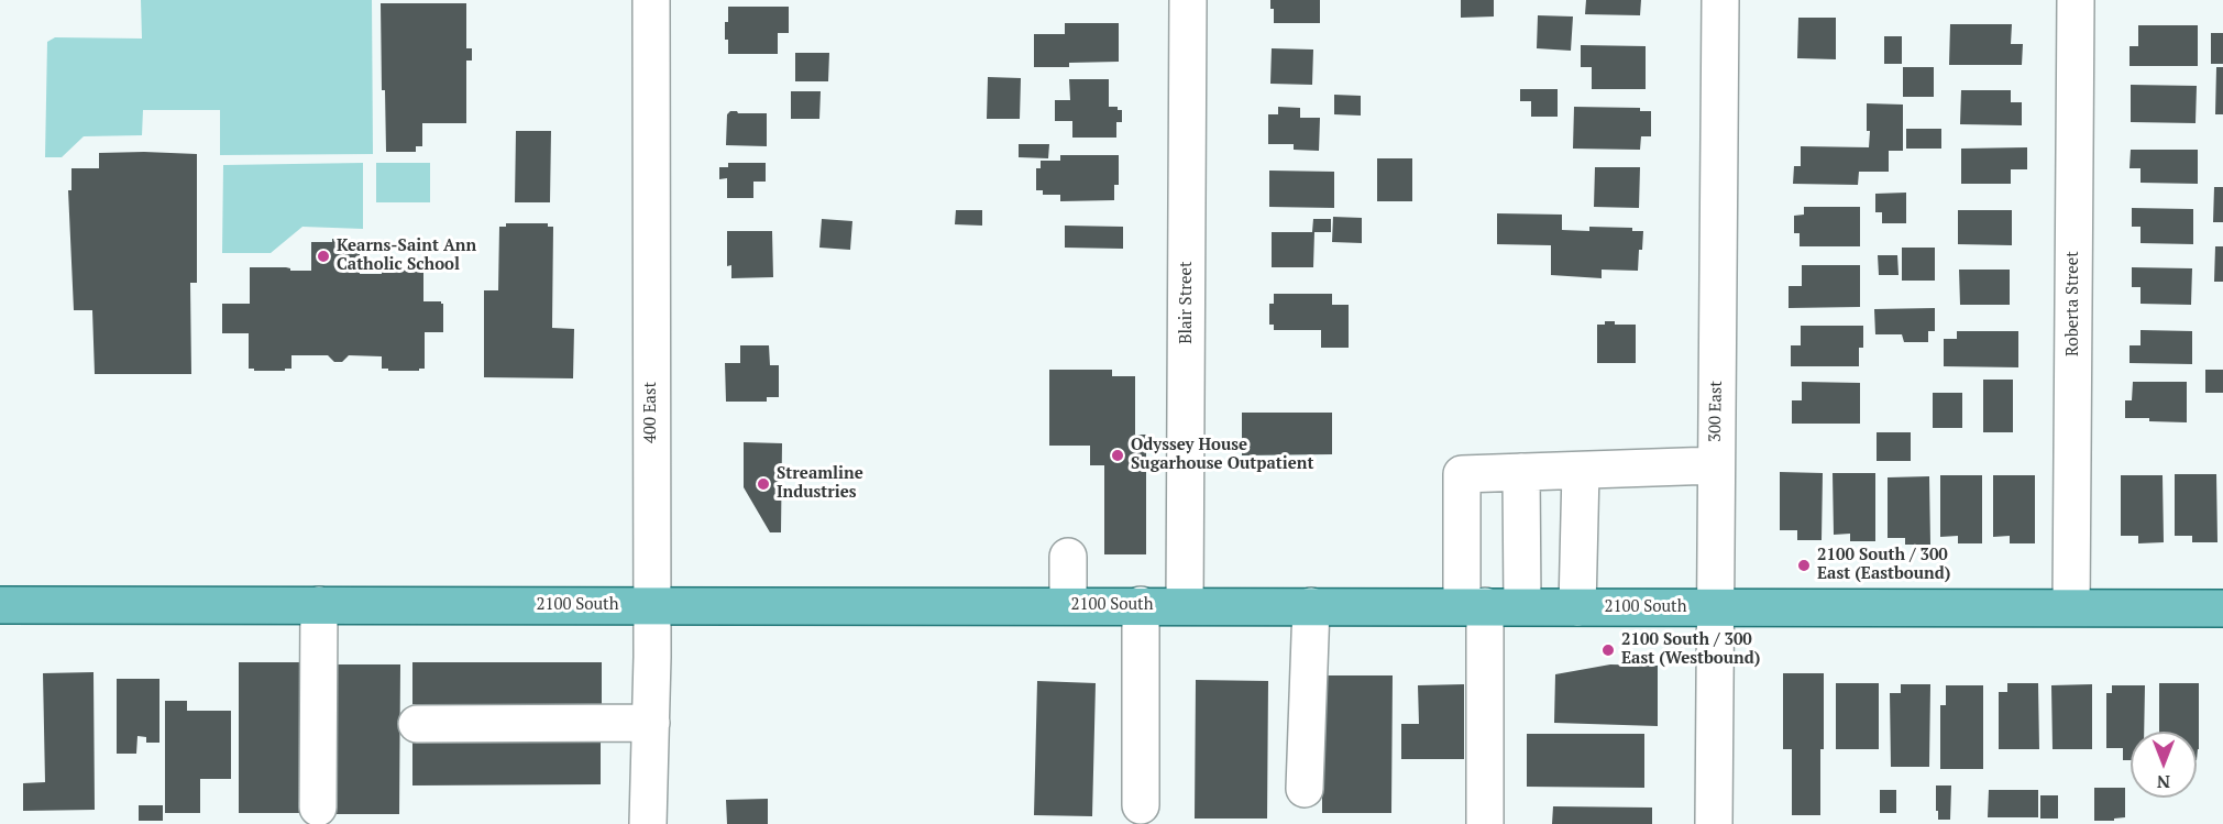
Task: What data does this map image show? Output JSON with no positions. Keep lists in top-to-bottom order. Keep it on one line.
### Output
{"streets":{"main road":["2100 South"],"street":["Blair Street","Roberta Street","300 East","400 East"]},"crossings":[["Blair Street","2100 South"],["Roberta Street","2100 South"],["300 East","2100 South"],["400 East","2100 South"]],"places":["Kearns-Saint Ann Catholic School","Odyssey House Sugarhouse Outpatient","Streamline Industries","2100 South / 300 East (Eastbound)","2100 South / 300 East (Westbound)"],"north":"bottom"}
